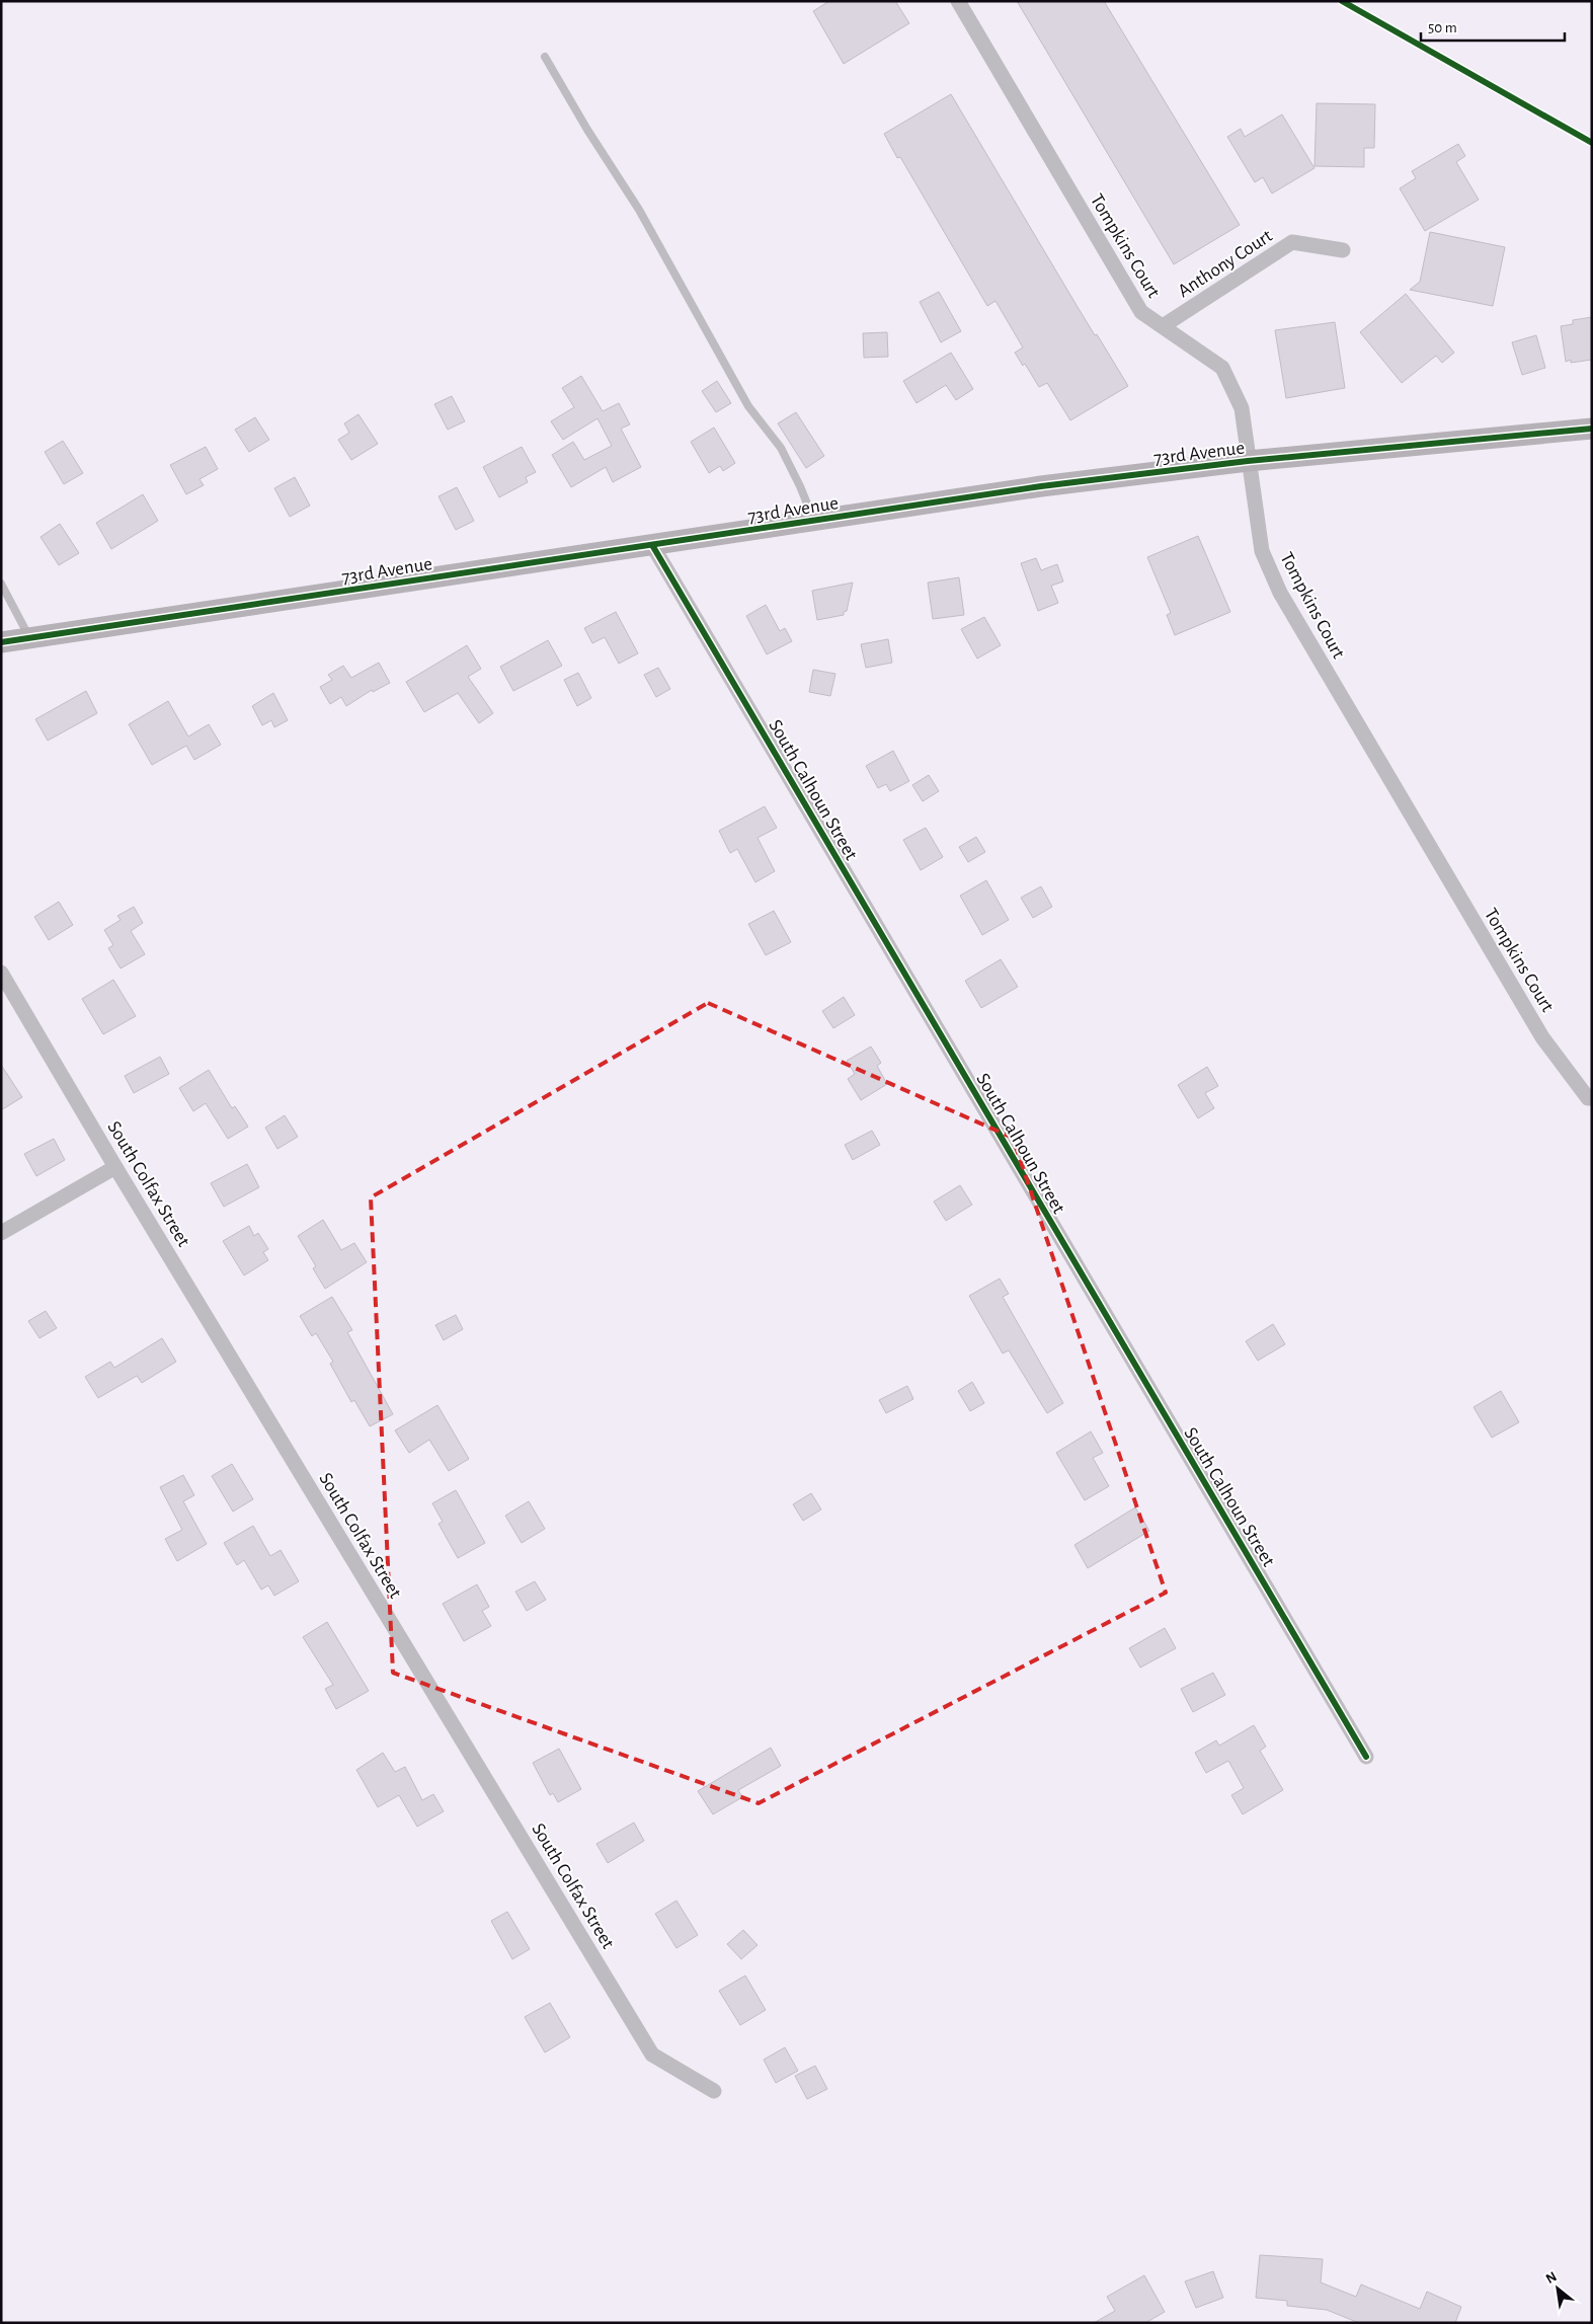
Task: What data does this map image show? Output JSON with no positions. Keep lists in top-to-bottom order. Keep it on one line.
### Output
{"streets":{"street":["Tompkins Court","Anthony Court","73rd Avenue","South Calhoun Street","South Colfax Street"]},"crossings":[["Tompkins Court","Anthony Court"],["Tompkins Court","73rd Avenue"],["73rd Avenue","South Calhoun Street"]],"scale_bar":"50 m","north":"top left"}
